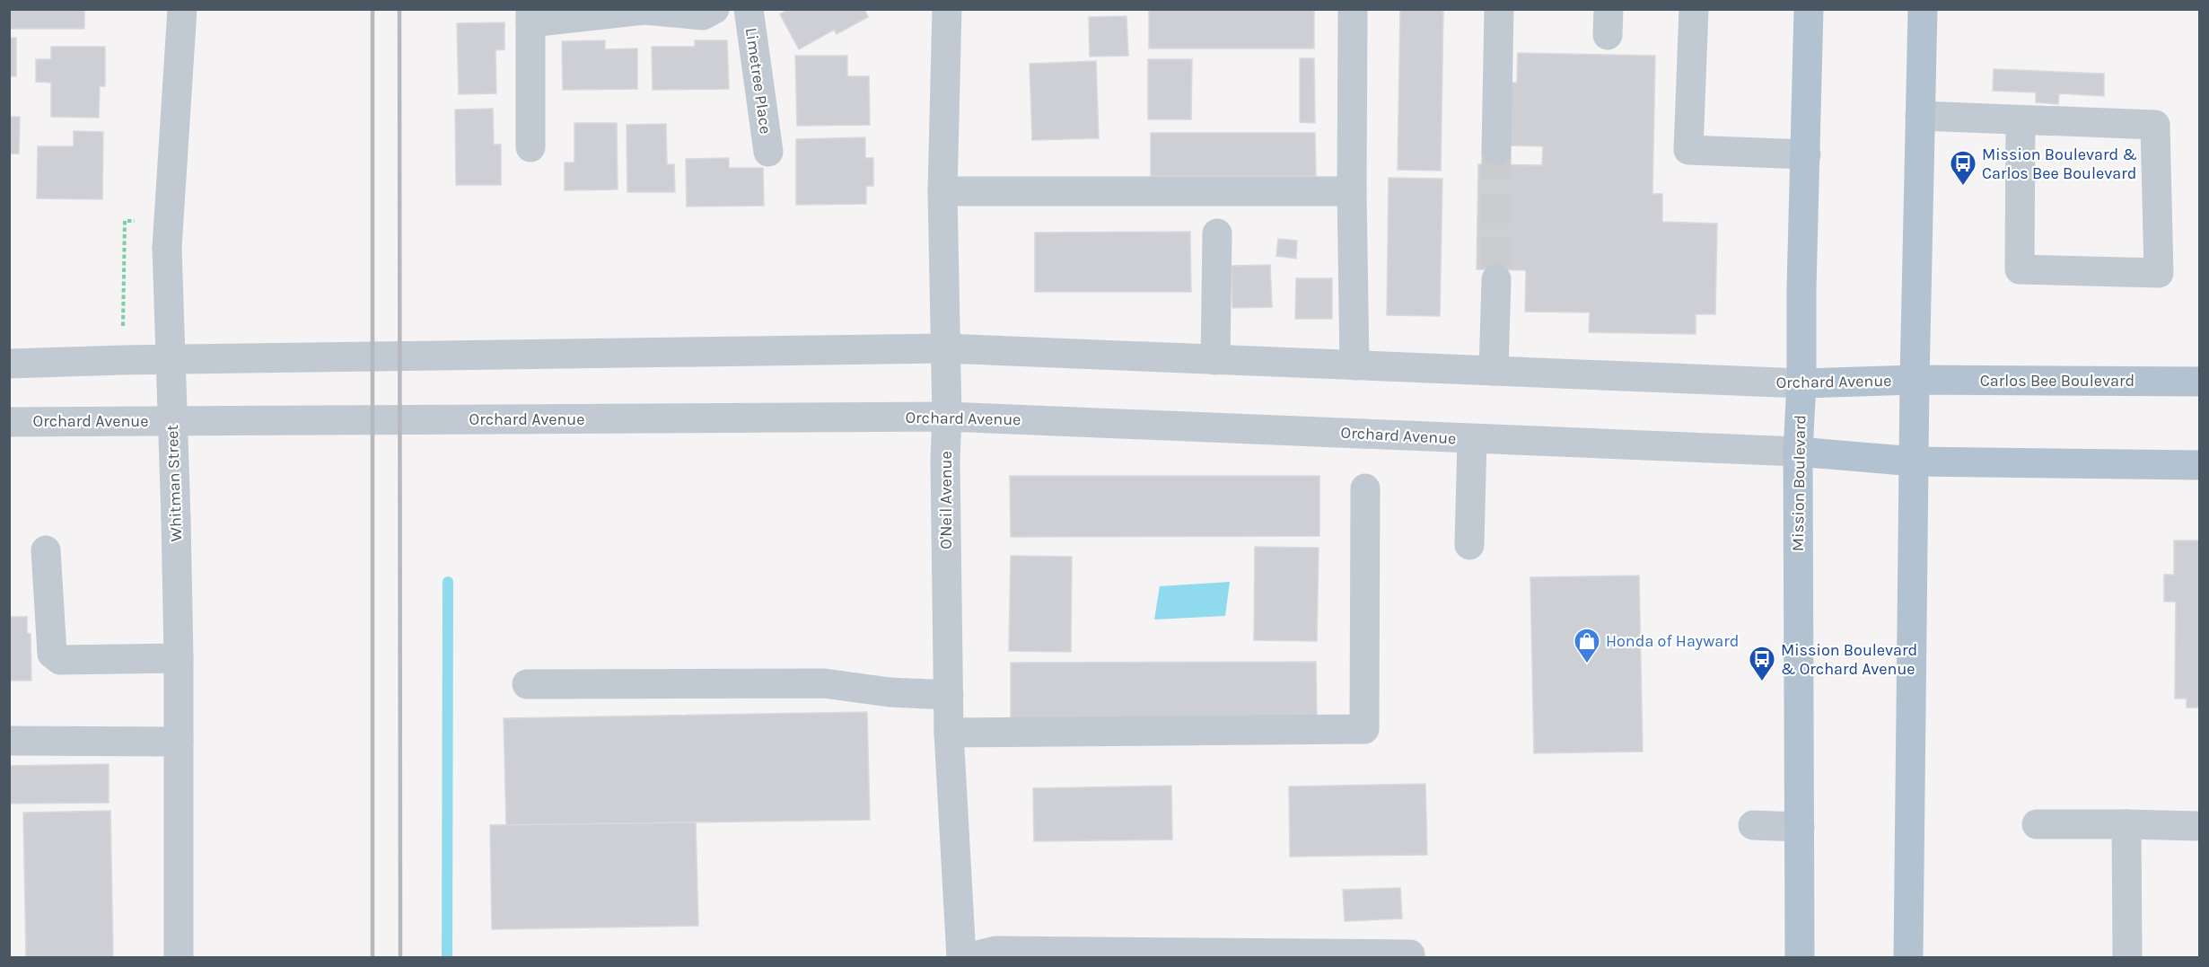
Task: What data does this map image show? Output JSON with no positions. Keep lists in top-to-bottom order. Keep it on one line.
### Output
{"streets":{"main road":["Carlos Bee Boulevard","Orchard Avenue","Mission Boulevard"],"street":["Limetree Place","Whitman Street","O'Neil Avenue"]},"crossings":[["Carlos Bee Boulevard","Orchard Avenue"],["Orchard Avenue","Mission Boulevard"],["Orchard Avenue","O'Neil Avenue"]],"places":{"bus stop":["Mission Boulevard & Carlos Bee Boulevard","Mission Boulevard & Orchard Avenue"],"shop":["Honda of Hayward"]}}
